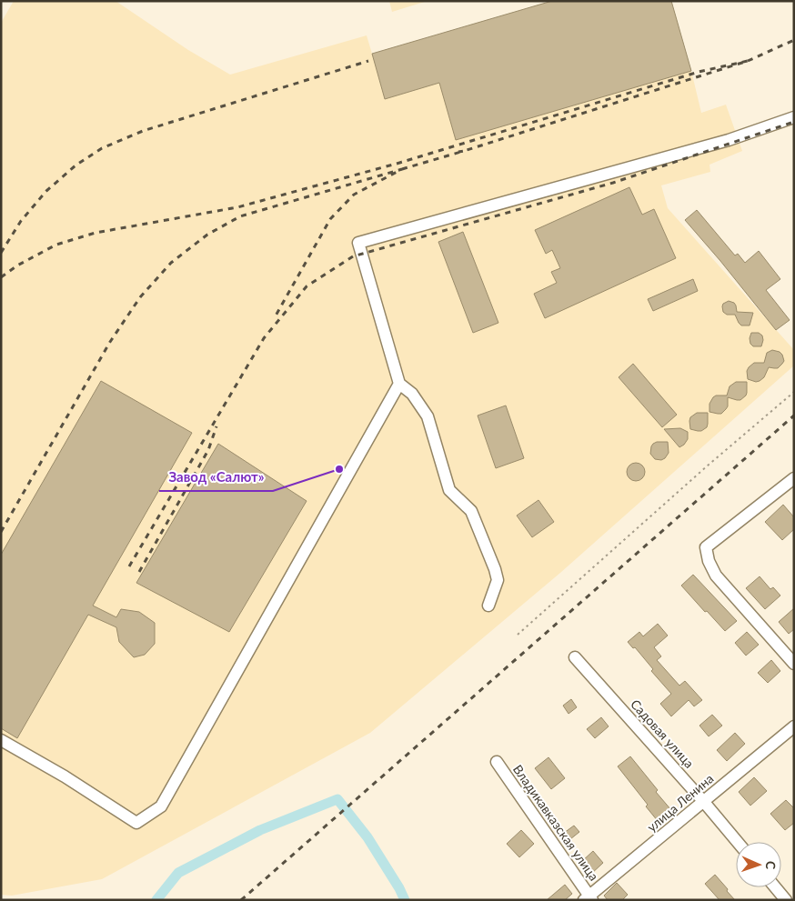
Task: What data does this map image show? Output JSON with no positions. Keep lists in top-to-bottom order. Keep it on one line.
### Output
{"streets":{"street":["Садовая улица","улица Ленина","Владикавказская улица"]},"crossings":[["Садовая улица","улица Ленина"],["улица Ленина","Владикавказская улица"]],"places":["Завод «Салют»"],"north":"right"}
